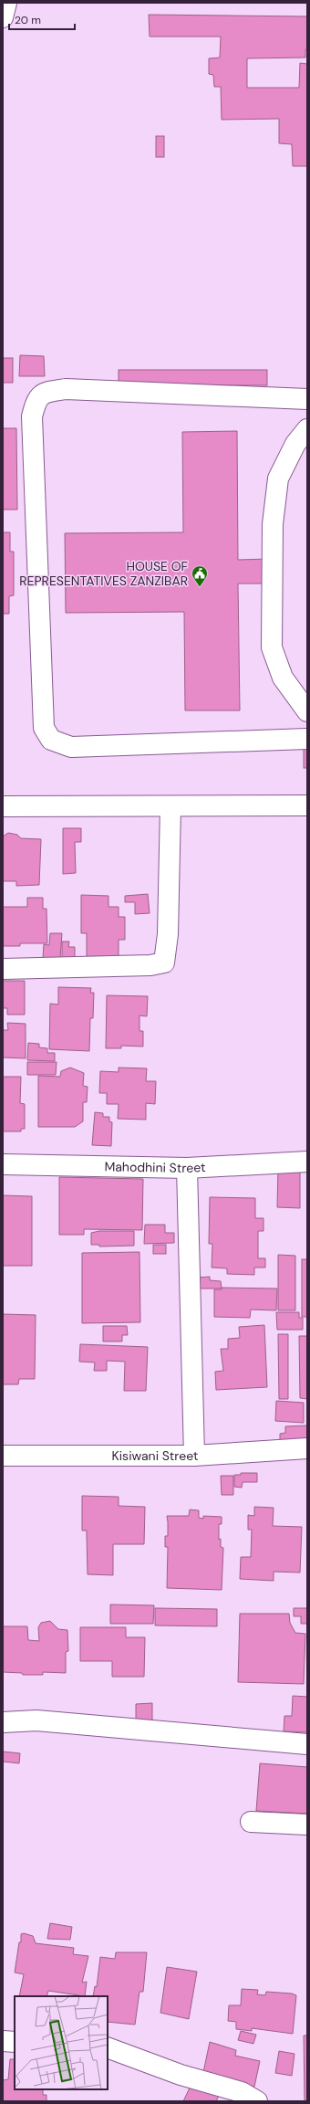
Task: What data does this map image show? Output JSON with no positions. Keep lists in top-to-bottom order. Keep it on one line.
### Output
{"streets":{"street":["Mahodhini Street","Kisiwani Street"]},"places":{"public building":["HOUSE OF REPRESENTATIVES ZANZIBAR"]},"scale_bar":"20 m"}
